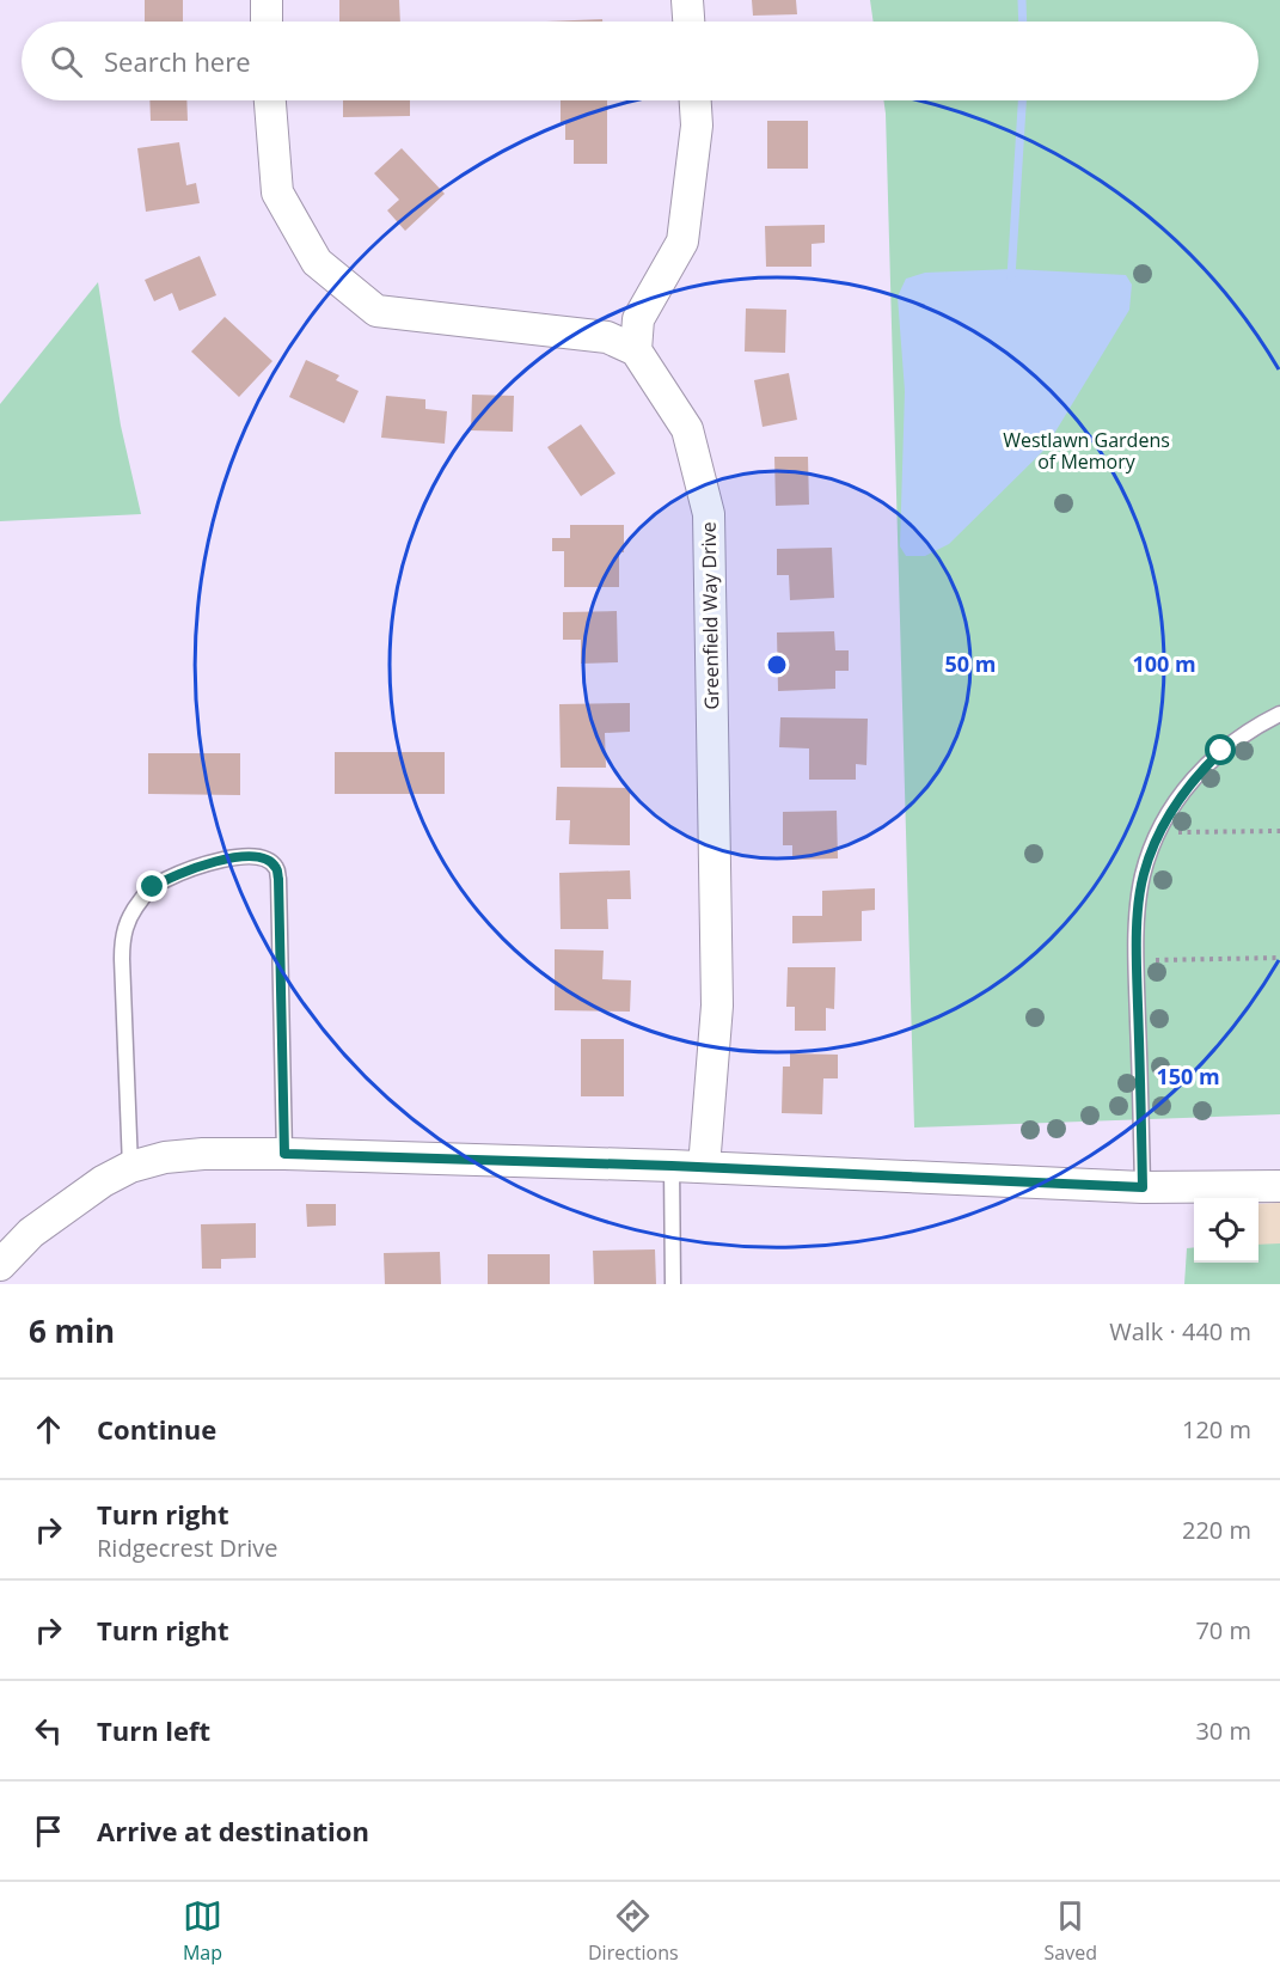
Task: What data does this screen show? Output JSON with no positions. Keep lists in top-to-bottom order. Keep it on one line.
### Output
{"streets":{"street":["Greenfield Way Drive"]},"parks":["Westlawn Gardens of Memory"],"page":{"search":"Search here","heading":["6 min","Walk · 440 m"],"list":[["Continue","120 m"],["Turn right","Ridgecrest Drive","220 m"],["Turn right","70 m"],["Turn left","30 m"],"Arrive at destination"],"nav":["Map","Directions","Saved"]},"rings":["50 m","100 m","150 m"]}
